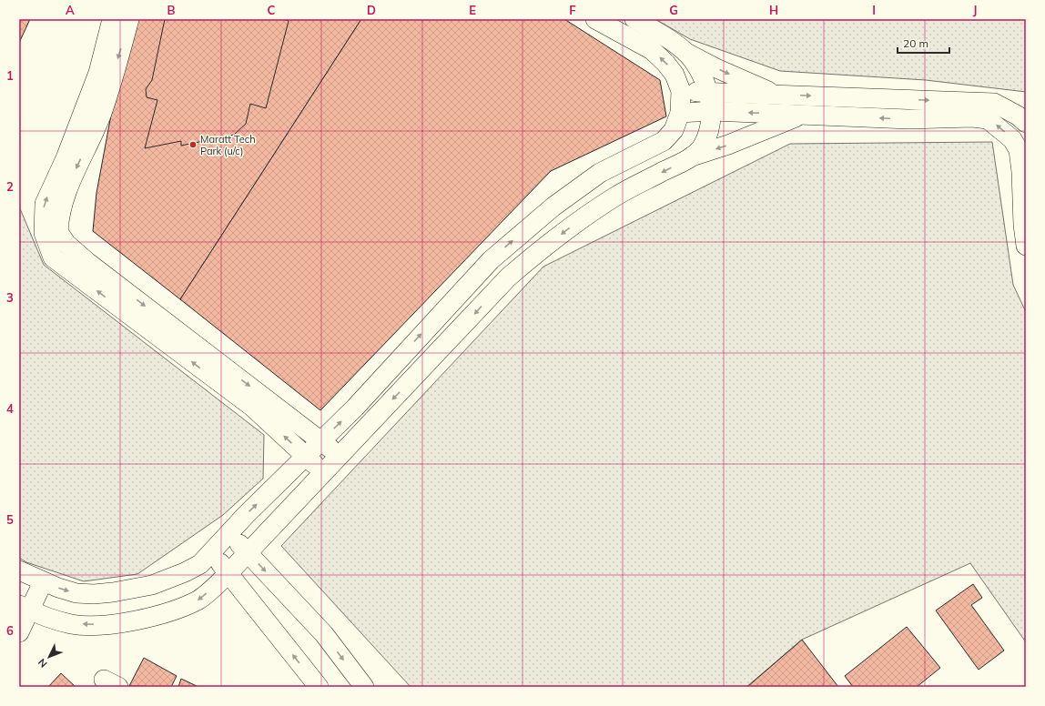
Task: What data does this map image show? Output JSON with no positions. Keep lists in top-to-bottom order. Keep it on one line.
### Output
{"places":["Maratt Tech Park (u/c)"],"scale_bar":"20 m","north":"bottom left","grid":{"columns":["A","B","C","D","E","F","G","H","I","J"],"rows":["1","2","3","4","5","6"]}}
